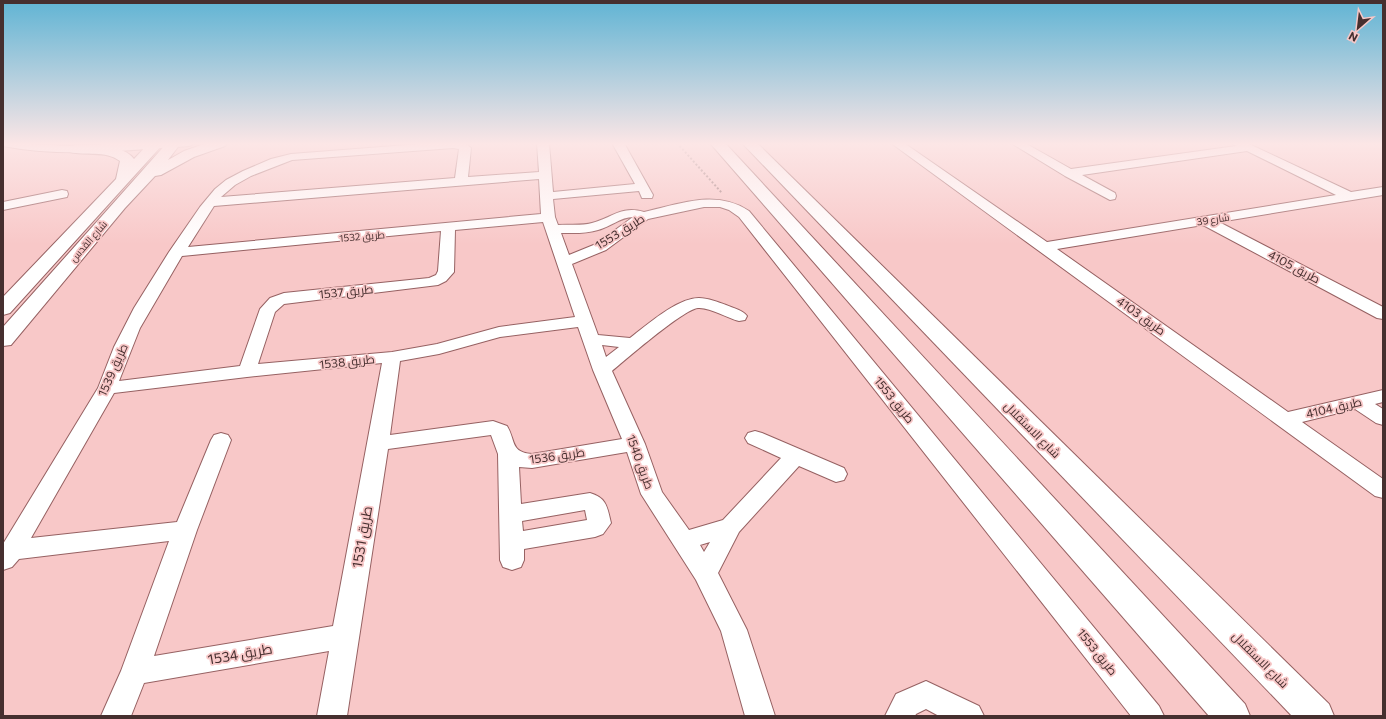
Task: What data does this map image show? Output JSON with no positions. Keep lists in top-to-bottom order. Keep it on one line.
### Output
{"streets":{"main road":["شارع القدس","شارع الاستقلال"],"street":["شارع 39","طريق 1553","طريق 1532","طريق 4105","طريق 1537","طريق 4103","طريق 1538","طريق 1539","طريق 4104","طريق 1536","طريق 1540","طريق 1531","طريق 1534"]},"crossings":[["شارع 39","طريق 4105"],["شارع 39","طريق 4103"],["طريق 1553","طريق 1532"],["طريق 1553","طريق 1540"],["طريق 1532","طريق 1537"],["طريق 1532","طريق 1539"],["طريق 1532","طريق 1540"],["طريق 1537","طريق 1538"],["طريق 4103","طريق 4104"],["طريق 1538","طريق 1539"],["طريق 1538","طريق 1540"],["طريق 1538","طريق 1531"],["طريق 1536","طريق 1540"],["طريق 1531","طريق 1534"]],"north":"bottom left"}
